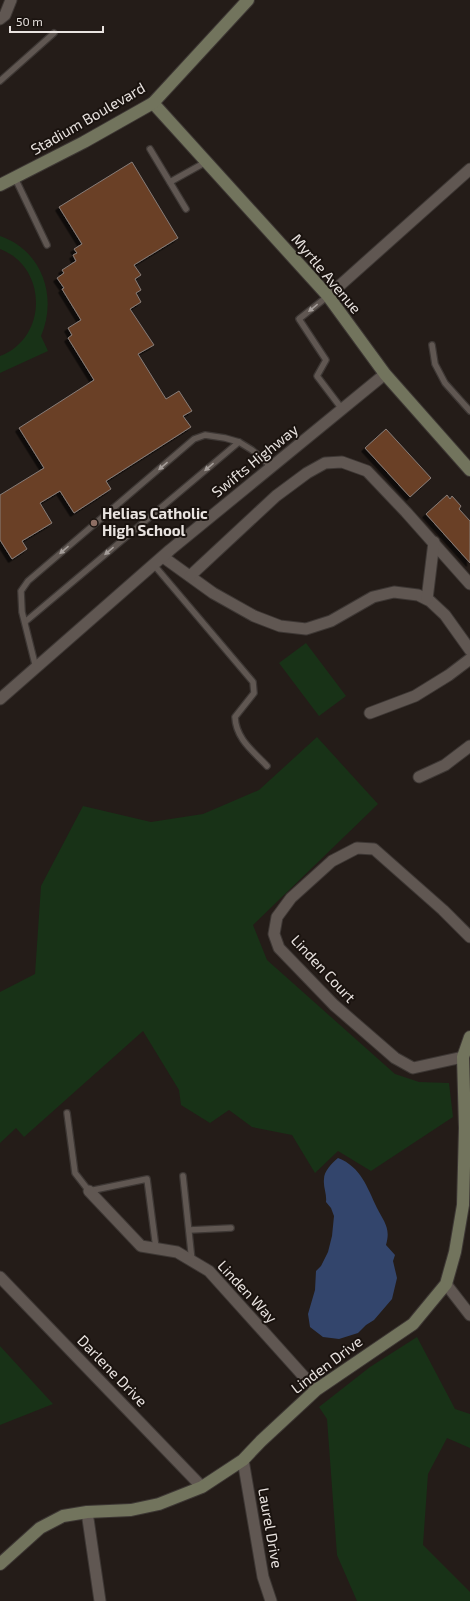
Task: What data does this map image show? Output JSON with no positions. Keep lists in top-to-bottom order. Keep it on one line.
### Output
{"streets":{"street":["Stadium Boulevard","Myrtle Avenue","Swifts Highway","Linden Court","Linden Way","Linden Drive","Darlene Drive","Laurel Drive"]},"crossings":[["Stadium Boulevard","Myrtle Avenue"],["Myrtle Avenue","Swifts Highway"],["Linden Court","Linden Drive"],["Linden Way","Linden Drive"],["Linden Drive","Darlene Drive"],["Linden Drive","Laurel Drive"]],"places":["Helias Catholic High School"],"scale_bar":"50 m"}
